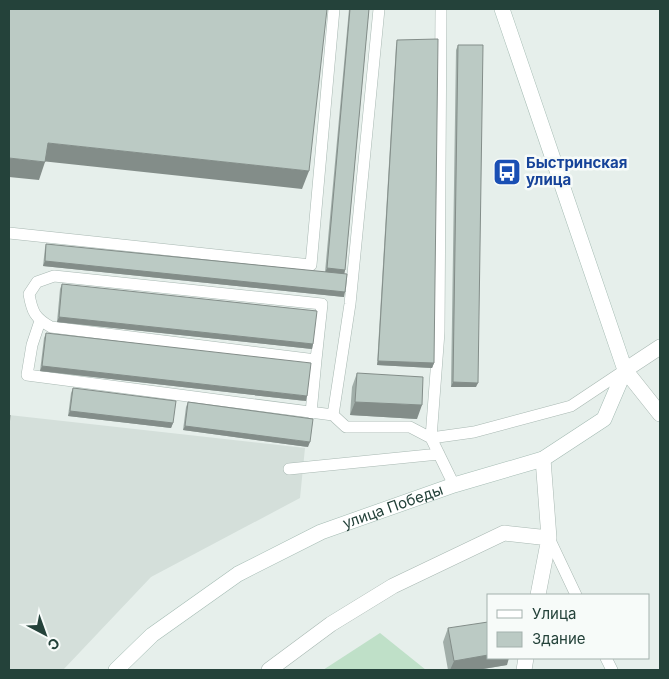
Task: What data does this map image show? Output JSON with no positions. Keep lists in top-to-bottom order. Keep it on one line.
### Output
{"streets":{"street":["улица Победы"]},"places":{"bus stop":["Быстринская улица"]},"legend":["Улица","Здание"],"north":"bottom right"}
